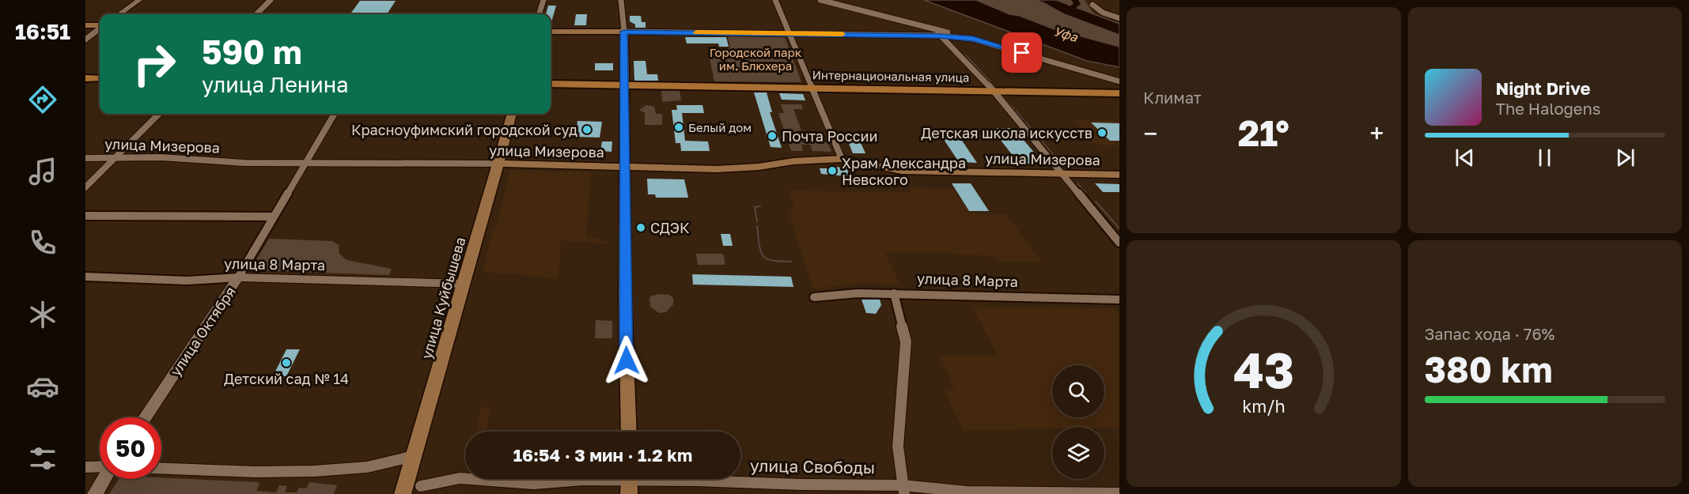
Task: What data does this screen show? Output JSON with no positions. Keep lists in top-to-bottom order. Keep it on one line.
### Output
{"streets":{"main road":["Интернациональная улица","улица Мизерова","улица Куйбышева"],"street":["улица 8 Марта","улица Октября","улица Свободы"]},"crossings":[["улица Мизерова","улица Куйбышева"],["улица Мизерова","улица Октября"],["улица 8 Марта","улица Куйбышева"],["улица 8 Марта","улица Октября"]],"water":["Уфа"],"parks":["Городской парк им. Блюхера"],"places":["Белый дом","Красноуфимский городской суд","Детская школа искусств","Почта России","Храм Александра Невского","СДЭК","Детский сад № 14"],"page":{"tabs":"16:51","tile":["Климат",["Запас хода · 76%","380 km"]],"turn":["590 m","улица Ленина"],"song":["Night Drive","The Halogens"],"heat":["−","21°","+"],"limit":"50","trip":"16:54 · 3 мин · 1.2 km","gauge":["43","km/h"]}}
